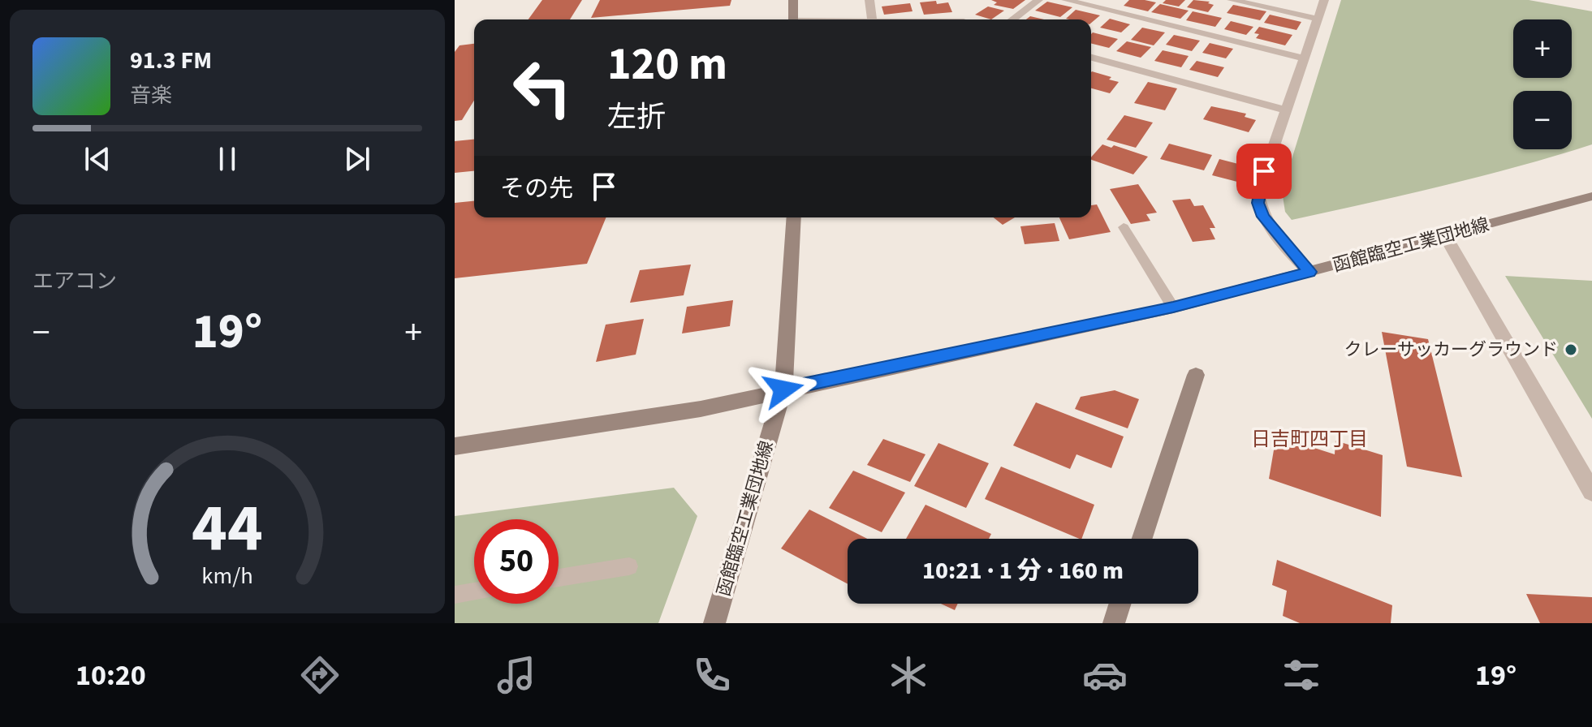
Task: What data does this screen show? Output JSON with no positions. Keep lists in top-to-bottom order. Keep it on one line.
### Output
{"streets":{"main road":["函館臨空工業団地線"]},"districts":["日吉町四丁目"],"places":["クレーサッカーグラウンド"],"page":{"map_buttons":["+","−"],"turn":["120 m","左折"],"song":["91.3 FM","音楽"],"then":"その先","tile":"エアコン","heat":["−","19°","+"],"limit":"50","trip":"10:21 · 1 分 · 160 m","tabs":["10:20","19°"],"gauge":["44","km/h"]}}
